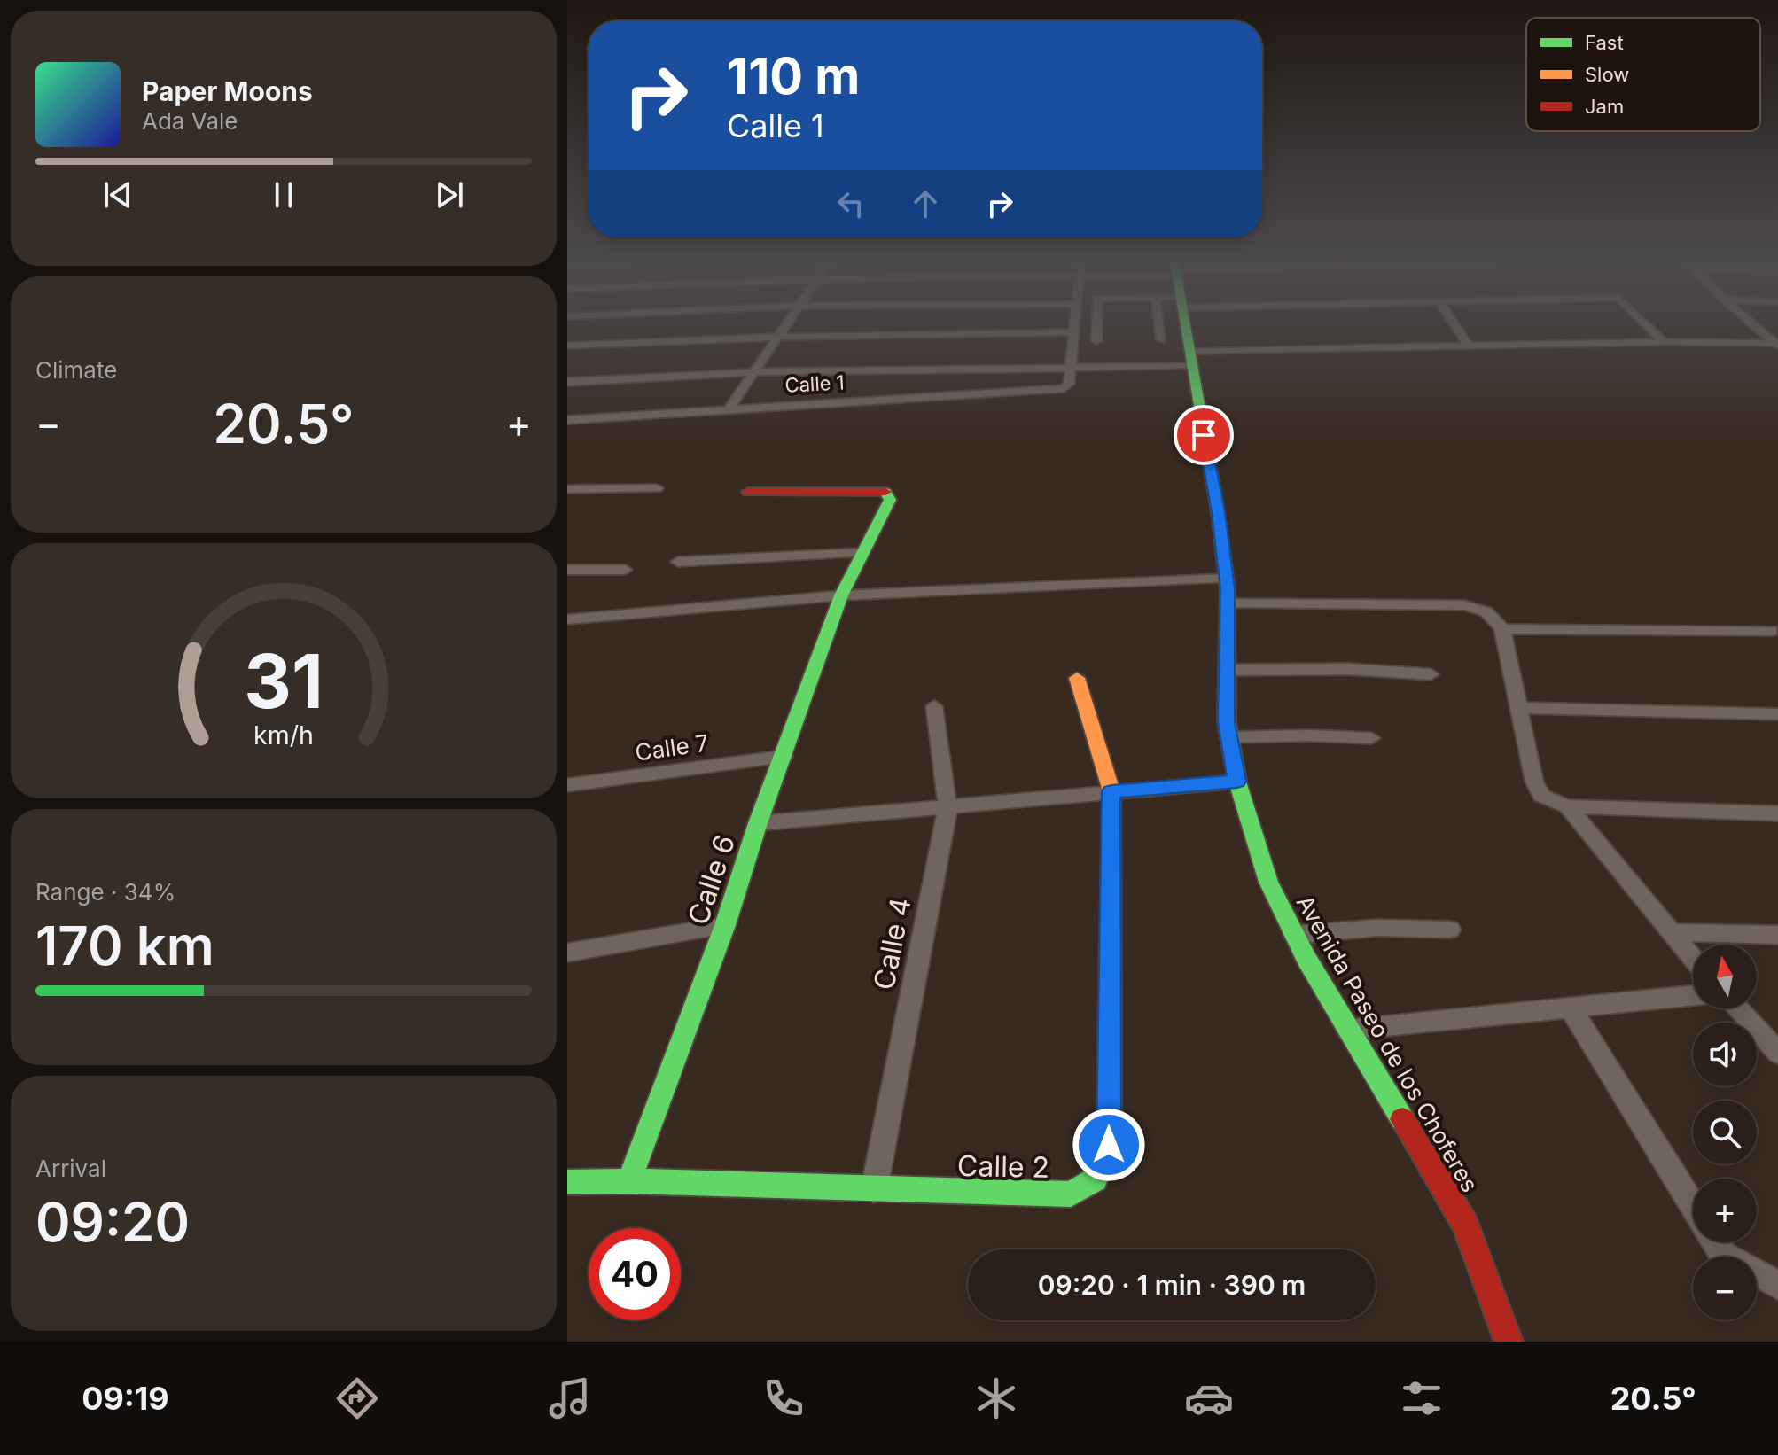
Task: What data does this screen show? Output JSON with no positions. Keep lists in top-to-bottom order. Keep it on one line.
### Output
{"streets":{"street":["Calle 1","Calle 7","Calle 6","Calle 4","Avenida Paseo de los Choferes","Calle 2"]},"crossings":[["Calle 7","Calle 6"],["Calle 6","Calle 2"],["Calle 4","Calle 2"]],"legend":["Fast","Slow","Jam"],"north":"top","page":{"turn":["110 m","Calle 1"],"song":["Paper Moons","Ada Vale"],"tile":["Climate",["Range · 34%","170 km"],["Arrival","09:20"]],"heat":["−","20.5°","+"],"map_buttons":["+","−"],"limit":"40","trip":"09:20 · 1 min · 390 m","tabs":["09:19","20.5°"],"gauge":["31","km/h"]}}
